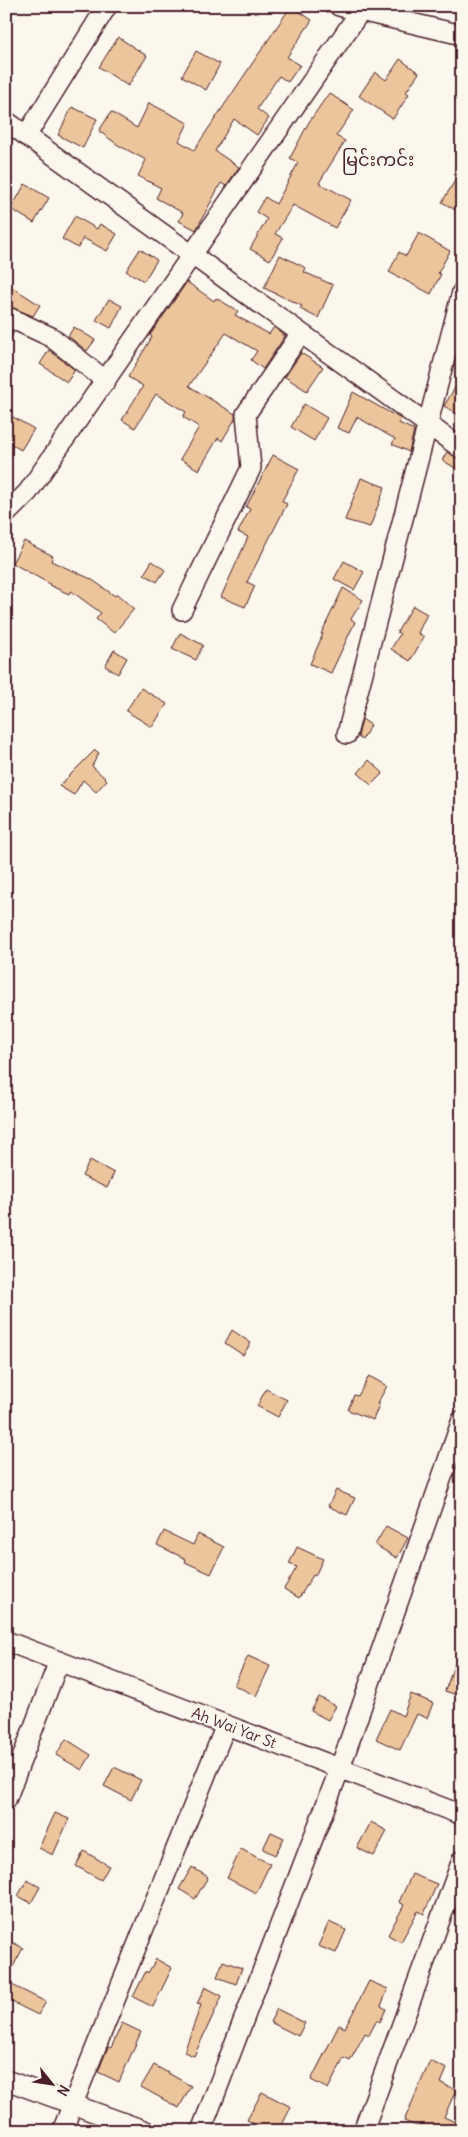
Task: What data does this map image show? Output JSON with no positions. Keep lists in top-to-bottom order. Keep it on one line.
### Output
{"streets":{"street":["Ah Wai Yar St"]},"districts":["မြင်းကင်း"],"north":"bottom right"}
